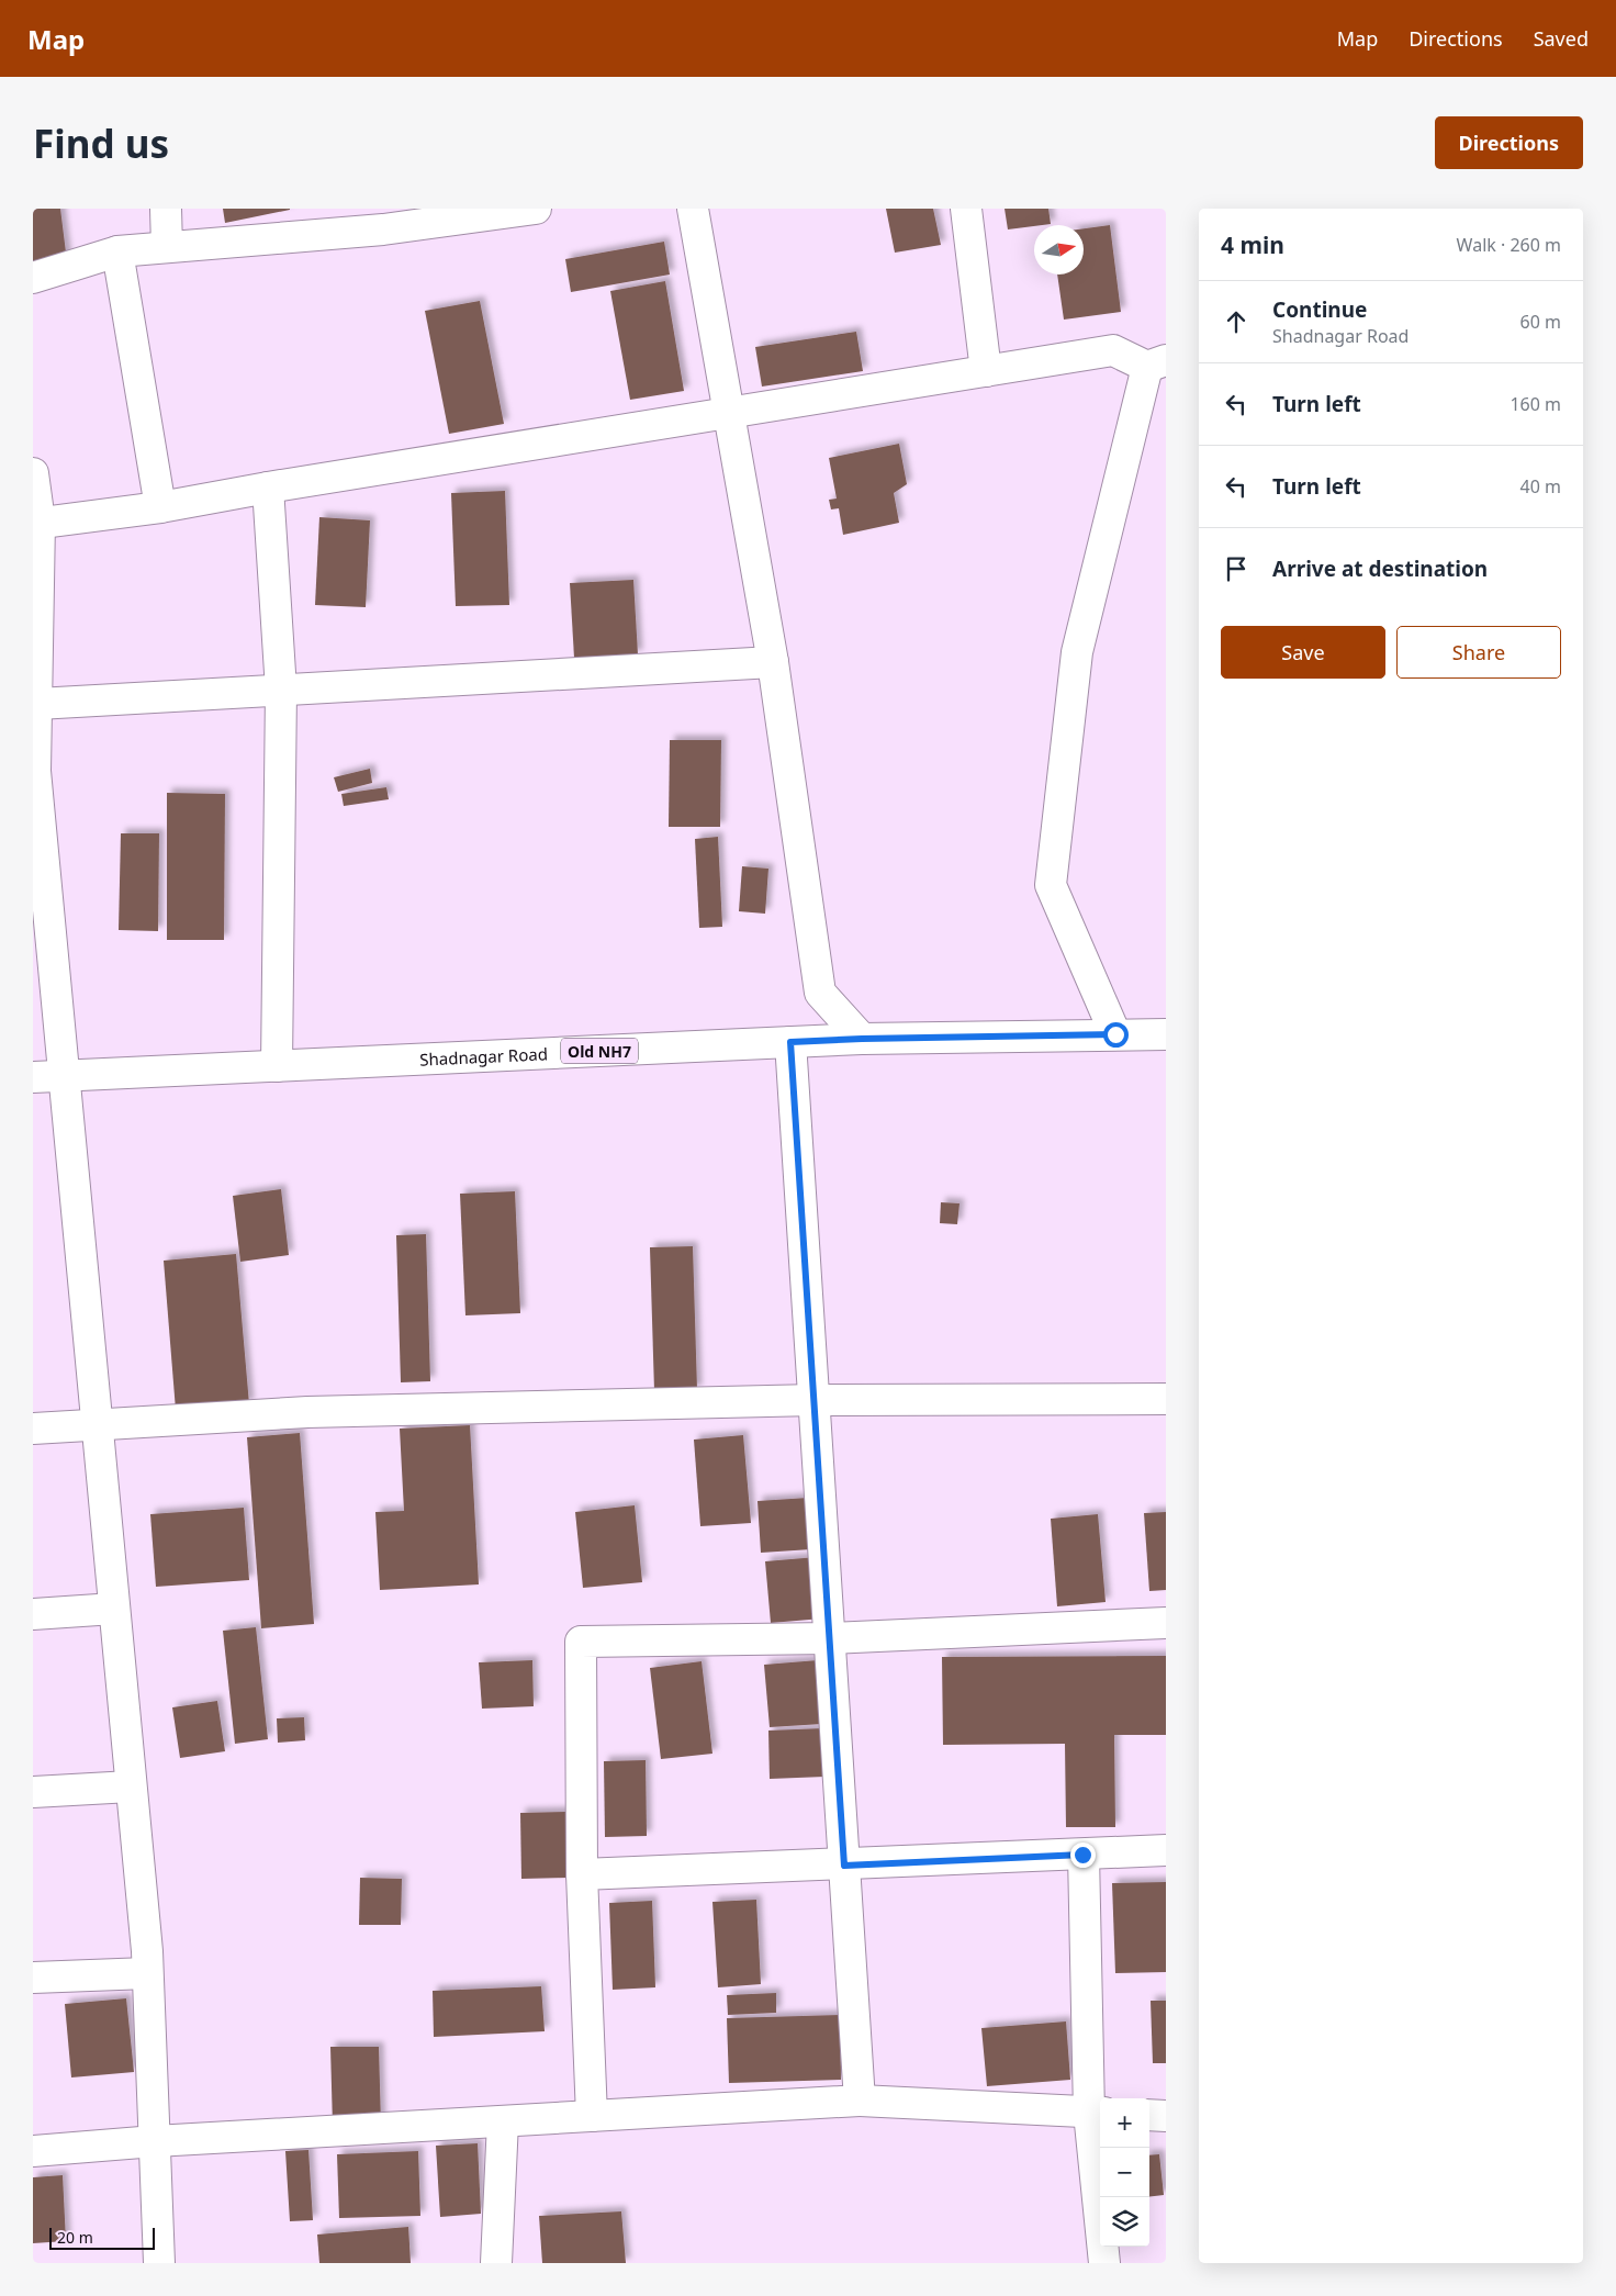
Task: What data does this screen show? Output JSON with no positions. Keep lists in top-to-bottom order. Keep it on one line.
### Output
{"streets":{"street":["Old NH7","Shadnagar Road"]},"scale_bar":"20 m","north":"right","page":{"header":"Map","nav":["Map","Directions","Saved"],"buttons":["Directions",["Save","Share"]],"title":"Find us","heading":["4 min","Walk · 260 m"],"list":[["Continue","Shadnagar Road","60 m"],["Turn left","160 m"],["Turn left","40 m"],"Arrive at destination"],"map_buttons":["+","−"],"scale":"20 m"}}
